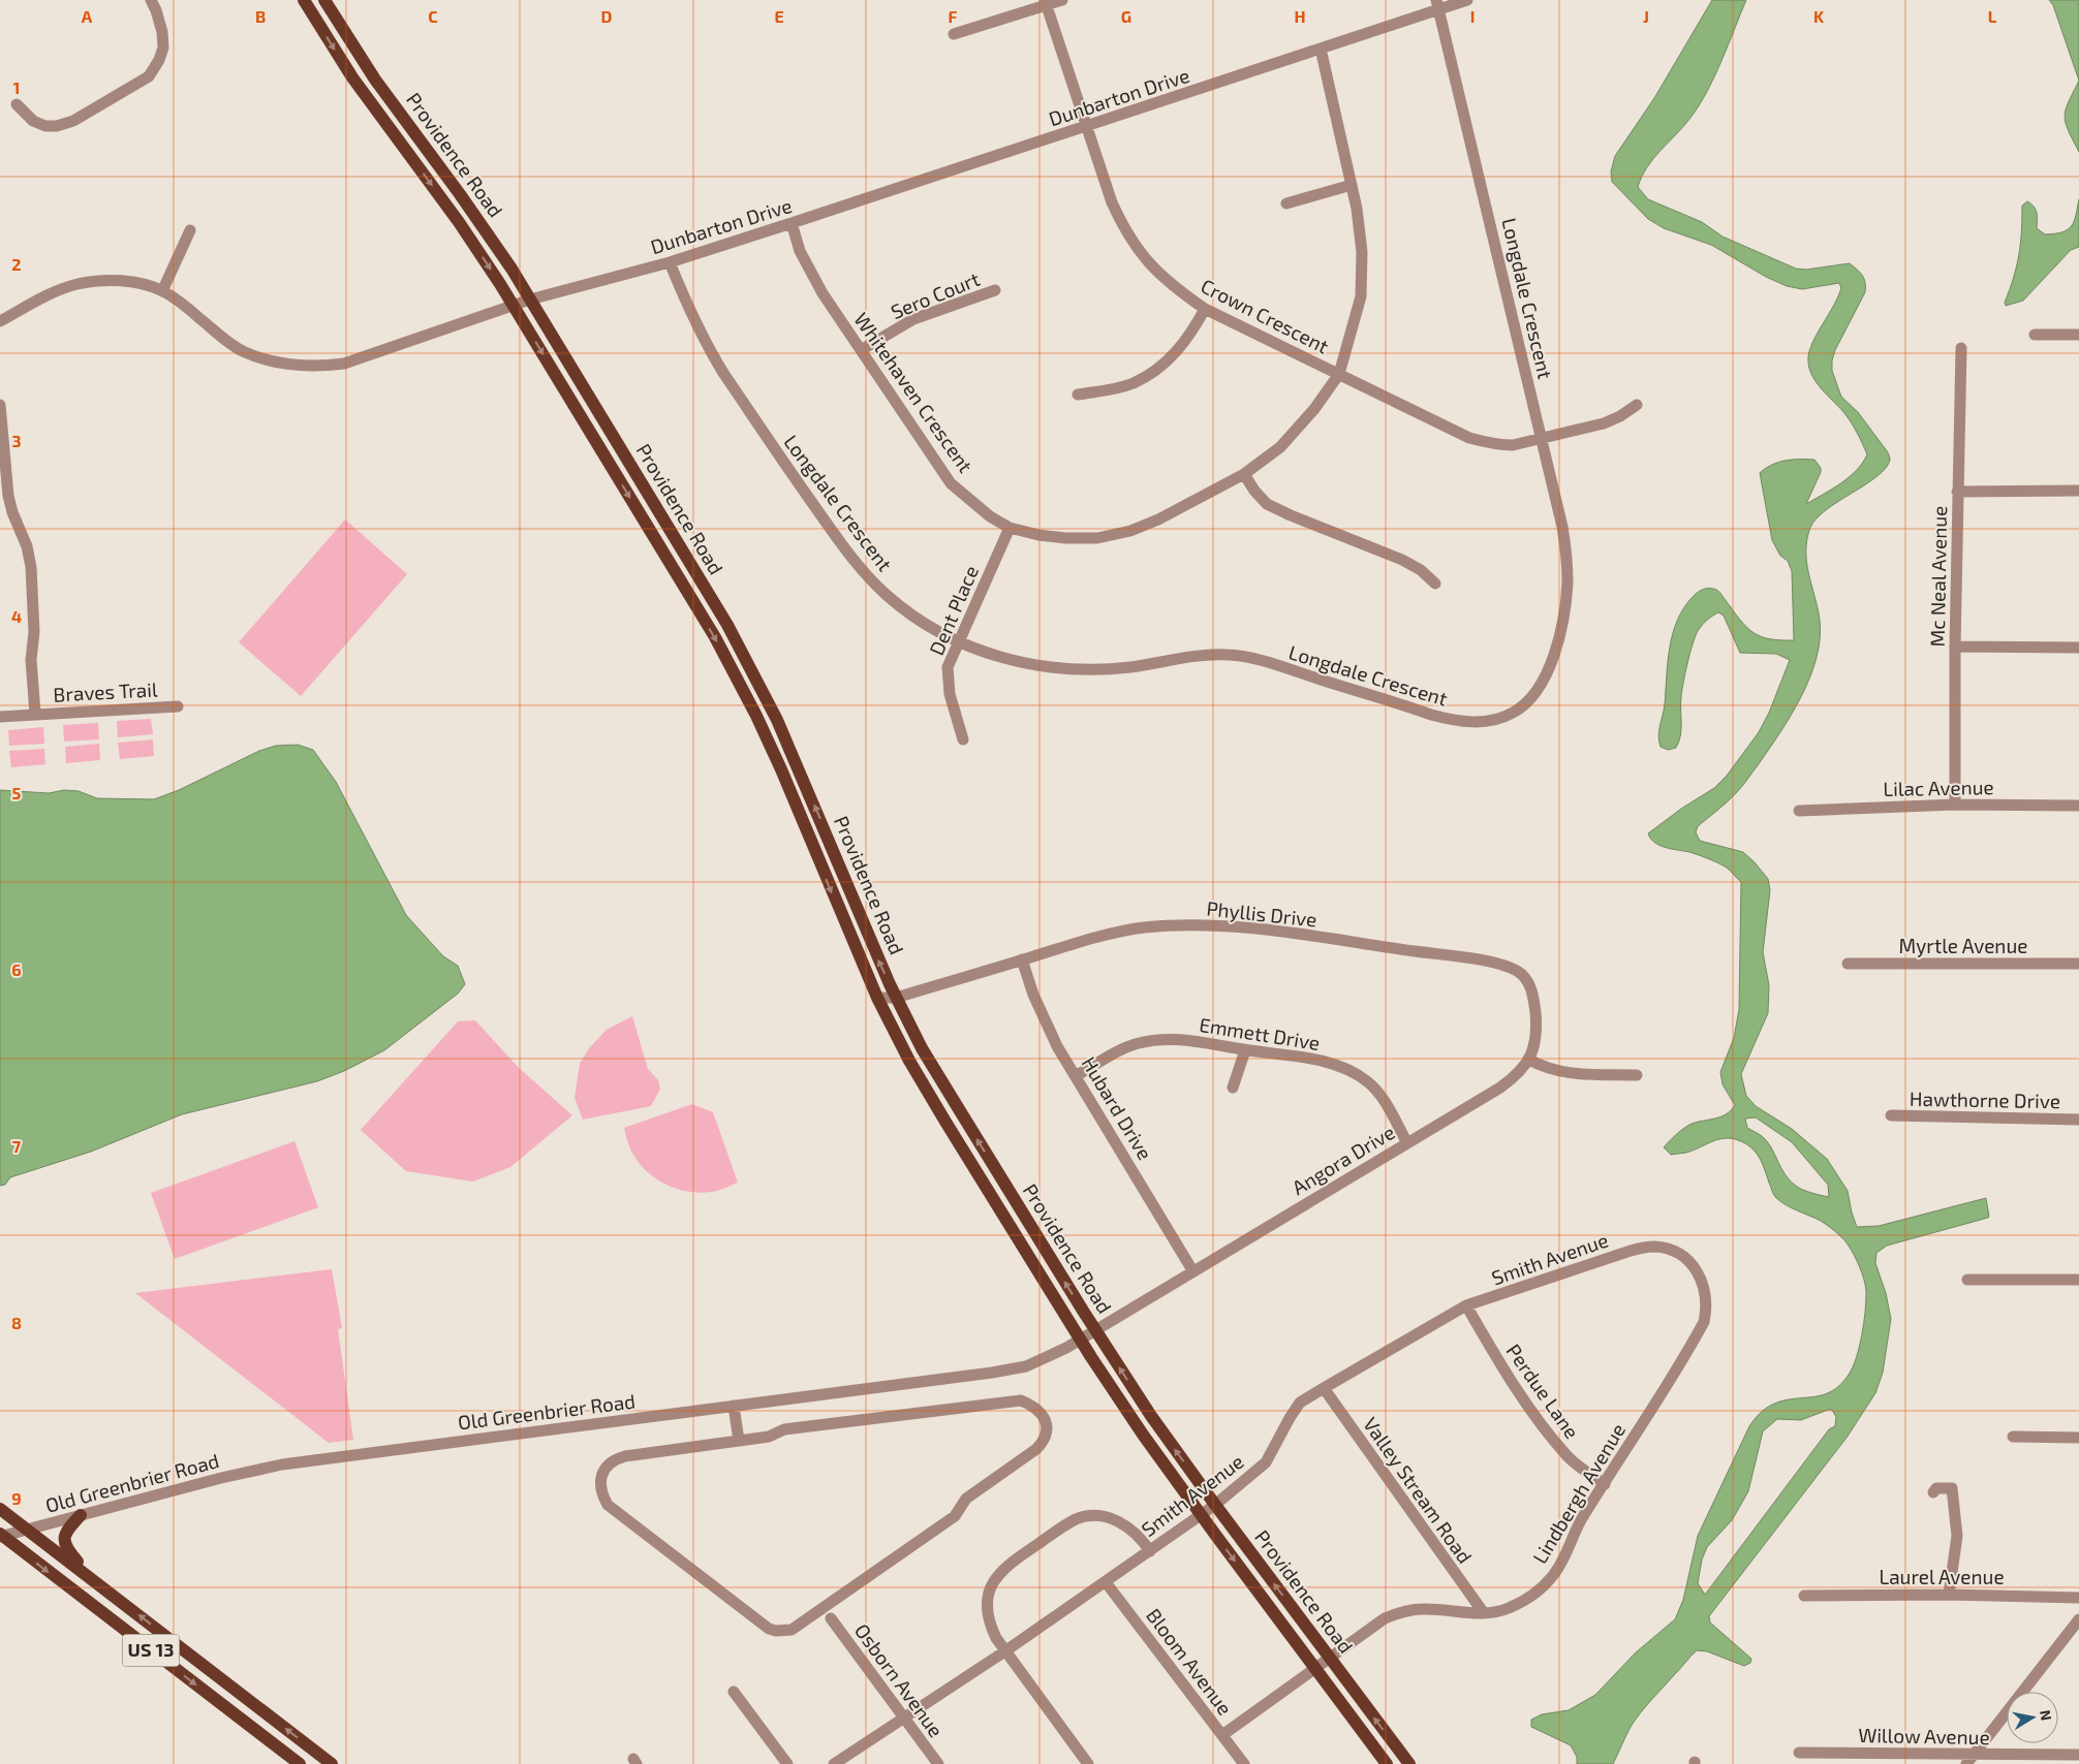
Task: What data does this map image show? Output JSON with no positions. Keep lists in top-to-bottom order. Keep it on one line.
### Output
{"streets":{"main road":["Providence Road","US 13"],"street":["Dunbarton Drive","Sero Court","Longdale Crescent","Crown Crescent","Whitehaven Crescent","Mc Neal Avenue","Dent Place","Braves Trail","Lilac Avenue","Phyllis Drive","Myrtle Avenue","Emmett Drive","Hawthorne Drive","Hubard Drive","Angora Drive","Smith Avenue","Perdue Lane","Old Greenbrier Road","Valley Stream Road","Lindbergh Avenue","Laurel Avenue","Bloom Avenue","Osborn Avenue","Willow Avenue"]},"crossings":[["Dunbarton Drive","Providence Road"],["Dunbarton Drive","Longdale Crescent"],["Dunbarton Drive","Crown Crescent"],["Dunbarton Drive","Whitehaven Crescent"],["Providence Road","Phyllis Drive"],["Providence Road","Angora Drive"],["Providence Road","Smith Avenue"],["Providence Road","Old Greenbrier Road"],["Providence Road","Lindbergh Avenue"],["Sero Court","Whitehaven Crescent"],["Longdale Crescent","Crown Crescent"],["Longdale Crescent","Dent Place"],["Crown Crescent","Whitehaven Crescent"],["Whitehaven Crescent","Dent Place"],["Mc Neal Avenue","Lilac Avenue"],["Phyllis Drive","Hubard Drive"],["Phyllis Drive","Angora Drive"],["Emmett Drive","Hubard Drive"],["Emmett Drive","Angora Drive"],["Hubard Drive","Angora Drive"],["Angora Drive","Old Greenbrier Road"],["Smith Avenue","Perdue Lane"],["Smith Avenue","Valley Stream Road"],["Smith Avenue","Lindbergh Avenue"],["Smith Avenue","Bloom Avenue"],["Smith Avenue","Osborn Avenue"],["Perdue Lane","Lindbergh Avenue"],["Old Greenbrier Road","US 13"],["Valley Stream Road","Lindbergh Avenue"],["Lindbergh Avenue","Bloom Avenue"]],"north":"right","grid":{"columns":["A","B","C","D","E","F","G","H","I","J","K","L"],"rows":["1","2","3","4","5","6","7","8","9"]}}
